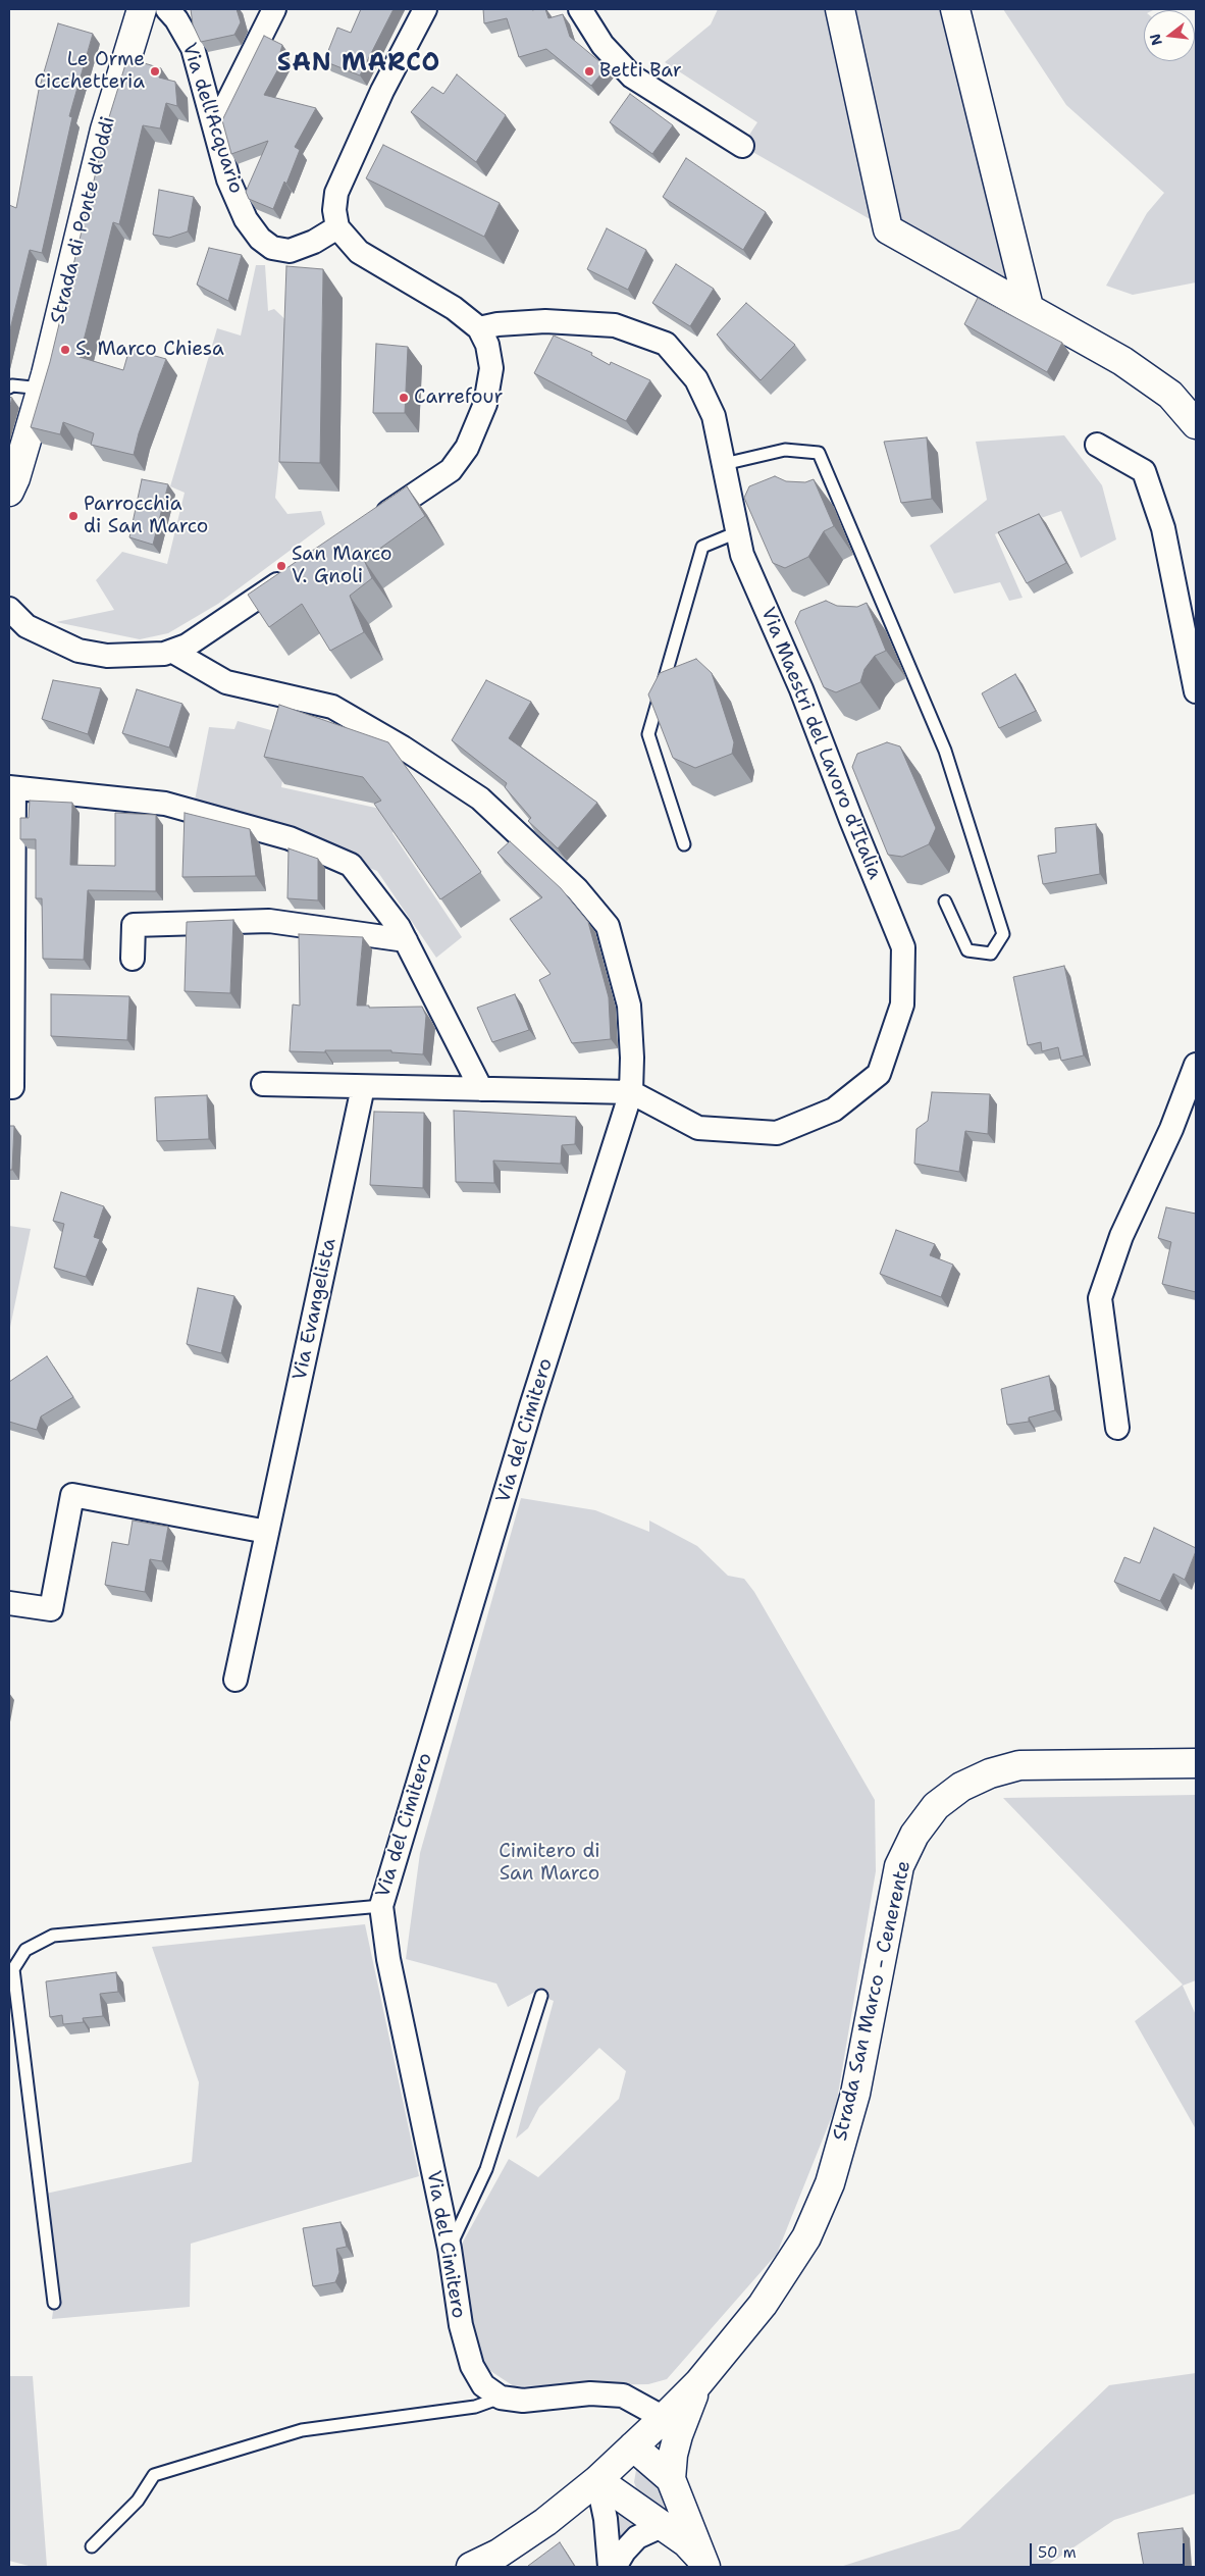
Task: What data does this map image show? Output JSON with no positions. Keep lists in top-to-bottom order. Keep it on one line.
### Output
{"streets":{"main road":["Strada di Ponte d'Oddi","Strada San Marco - Cenerente"],"street":["Via dell'Acquario","Via Maestri del Lavoro d'Italia","Via Evangelista","Via del Cimitero"]},"crossings":[["Via Maestri del Lavoro d'Italia","Via del Cimitero"]],"districts":["SAN MARCO"],"parks":["Cimitero di San Marco"],"places":["Le Orme Cicchetteria","Betti Bar","S. Marco Chiesa","Carrefour","Parrocchia di San Marco","San Marco V. Gnoli"],"scale_bar":"50 m","north":"left"}
